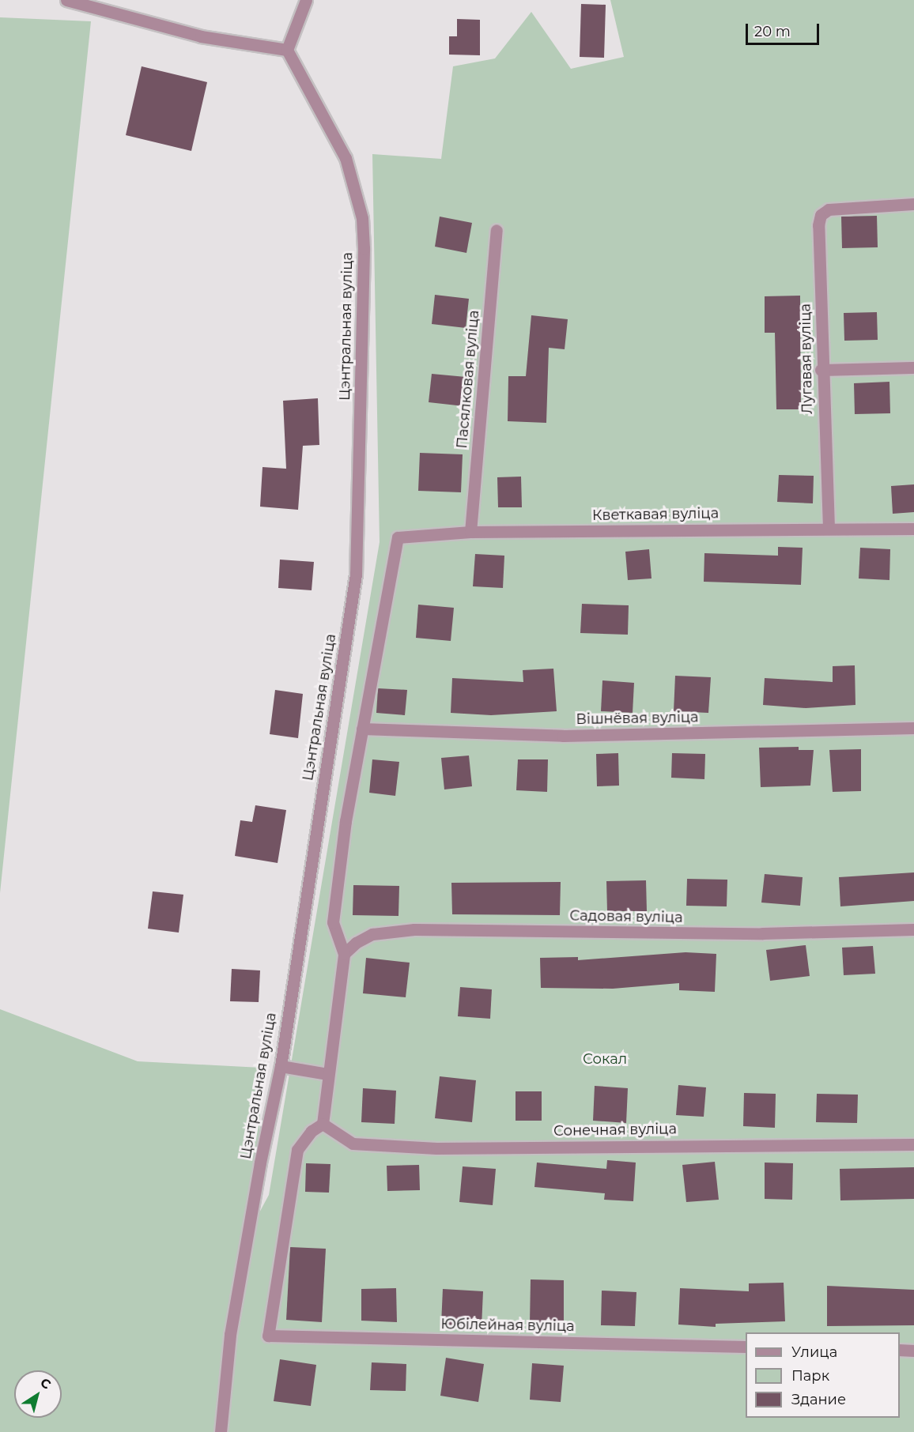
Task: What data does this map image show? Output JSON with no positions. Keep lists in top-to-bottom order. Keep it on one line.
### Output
{"streets":{"street":["Цэнтральная вуліца","Лугавая вуліца","Пасялковая вуліца","Кветкавая вуліца","Вішнёвая вуліца","Садовая вуліца","Сонечная вуліца","Юбілейная вуліца"]},"crossings":[["Лугавая вуліца","Кветкавая вуліца"],["Пасялковая вуліца","Кветкавая вуліца"],["Кветкавая вуліца","Вішнёвая вуліца"],["Сонечная вуліца","Юбілейная вуліца"]],"parks":["Сокал"],"legend":["Улица","Парк","Здание"],"scale_bar":"20 m","north":"top right"}
